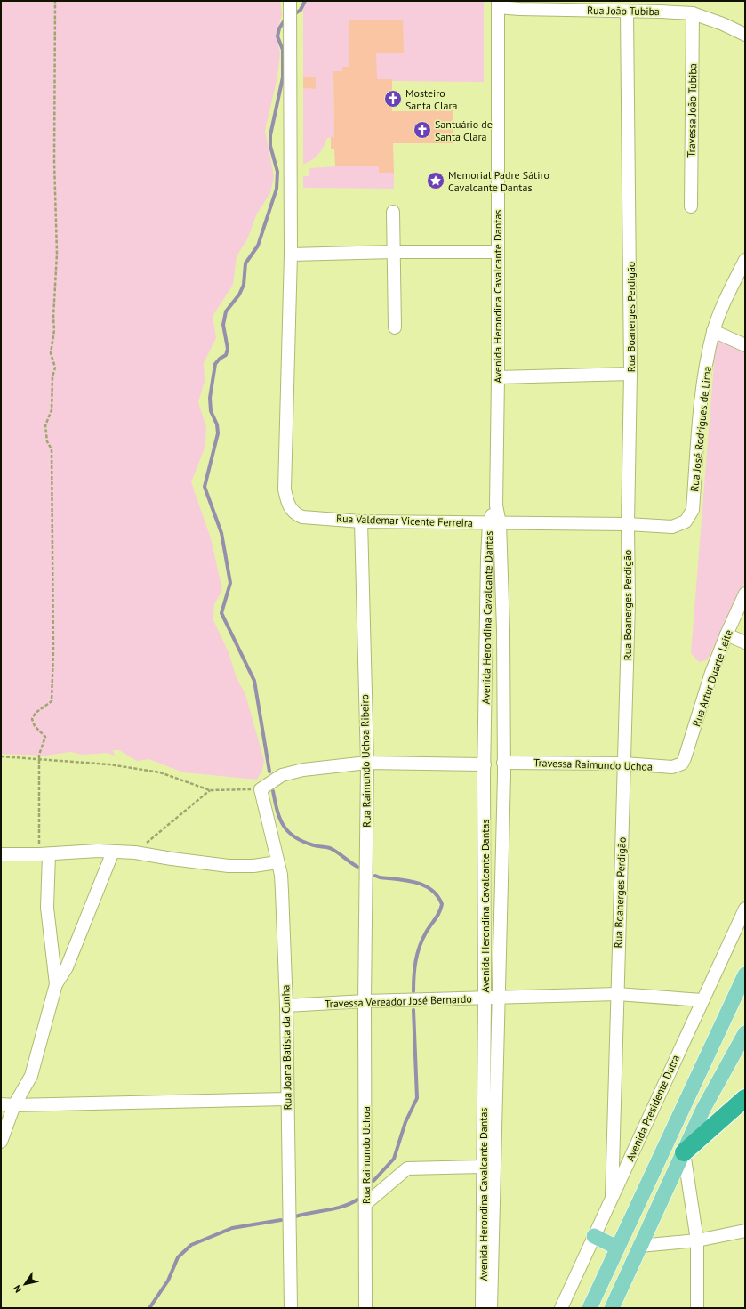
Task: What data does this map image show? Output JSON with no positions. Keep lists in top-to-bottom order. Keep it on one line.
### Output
{"streets":{"street":["Rua João Tubiba","Travessa João Tubiba","Avenida Herondina Cavalcante Dantas","Rua Boanerges Perdigão","Rua José Rodrigues de Lima","Rua Valdemar Vicente Ferreira","Rua Artur Duarte Leite","Rua Raimundo Uchoa Ribeiro","Travessa Raimundo Uchoa","Travessa Vereador José Bernardo","Rua Joana Batista da Cunha","Avenida Presidente Dutra","Rua Raimundo Uchoa"]},"crossings":[["Rua João Tubiba","Travessa João Tubiba"],["Rua João Tubiba","Avenida Herondina Cavalcante Dantas"],["Rua João Tubiba","Rua Boanerges Perdigão"],["Avenida Herondina Cavalcante Dantas","Rua Valdemar Vicente Ferreira"],["Avenida Herondina Cavalcante Dantas","Travessa Raimundo Uchoa"],["Avenida Herondina Cavalcante Dantas","Travessa Vereador José Bernardo"],["Rua Boanerges Perdigão","Rua José Rodrigues de Lima"],["Rua Boanerges Perdigão","Rua Valdemar Vicente Ferreira"],["Rua Boanerges Perdigão","Travessa Raimundo Uchoa"],["Rua Boanerges Perdigão","Travessa Vereador José Bernardo"],["Rua Boanerges Perdigão","Avenida Presidente Dutra"],["Rua José Rodrigues de Lima","Rua Valdemar Vicente Ferreira"],["Rua Valdemar Vicente Ferreira","Rua Raimundo Uchoa Ribeiro"],["Rua Artur Duarte Leite","Travessa Raimundo Uchoa"],["Rua Raimundo Uchoa Ribeiro","Travessa Vereador José Bernardo"],["Rua Raimundo Uchoa Ribeiro","Rua Raimundo Uchoa"],["Travessa Vereador José Bernardo","Rua Joana Batista da Cunha"],["Travessa Vereador José Bernardo","Avenida Presidente Dutra"],["Travessa Vereador José Bernardo","Rua Raimundo Uchoa"]],"places":{"church":["Mosteiro Santa Clara","Santuário de Santa Clara"],"place":["Memorial Padre Sátiro Cavalcante Dantas"]},"north":"bottom left"}
